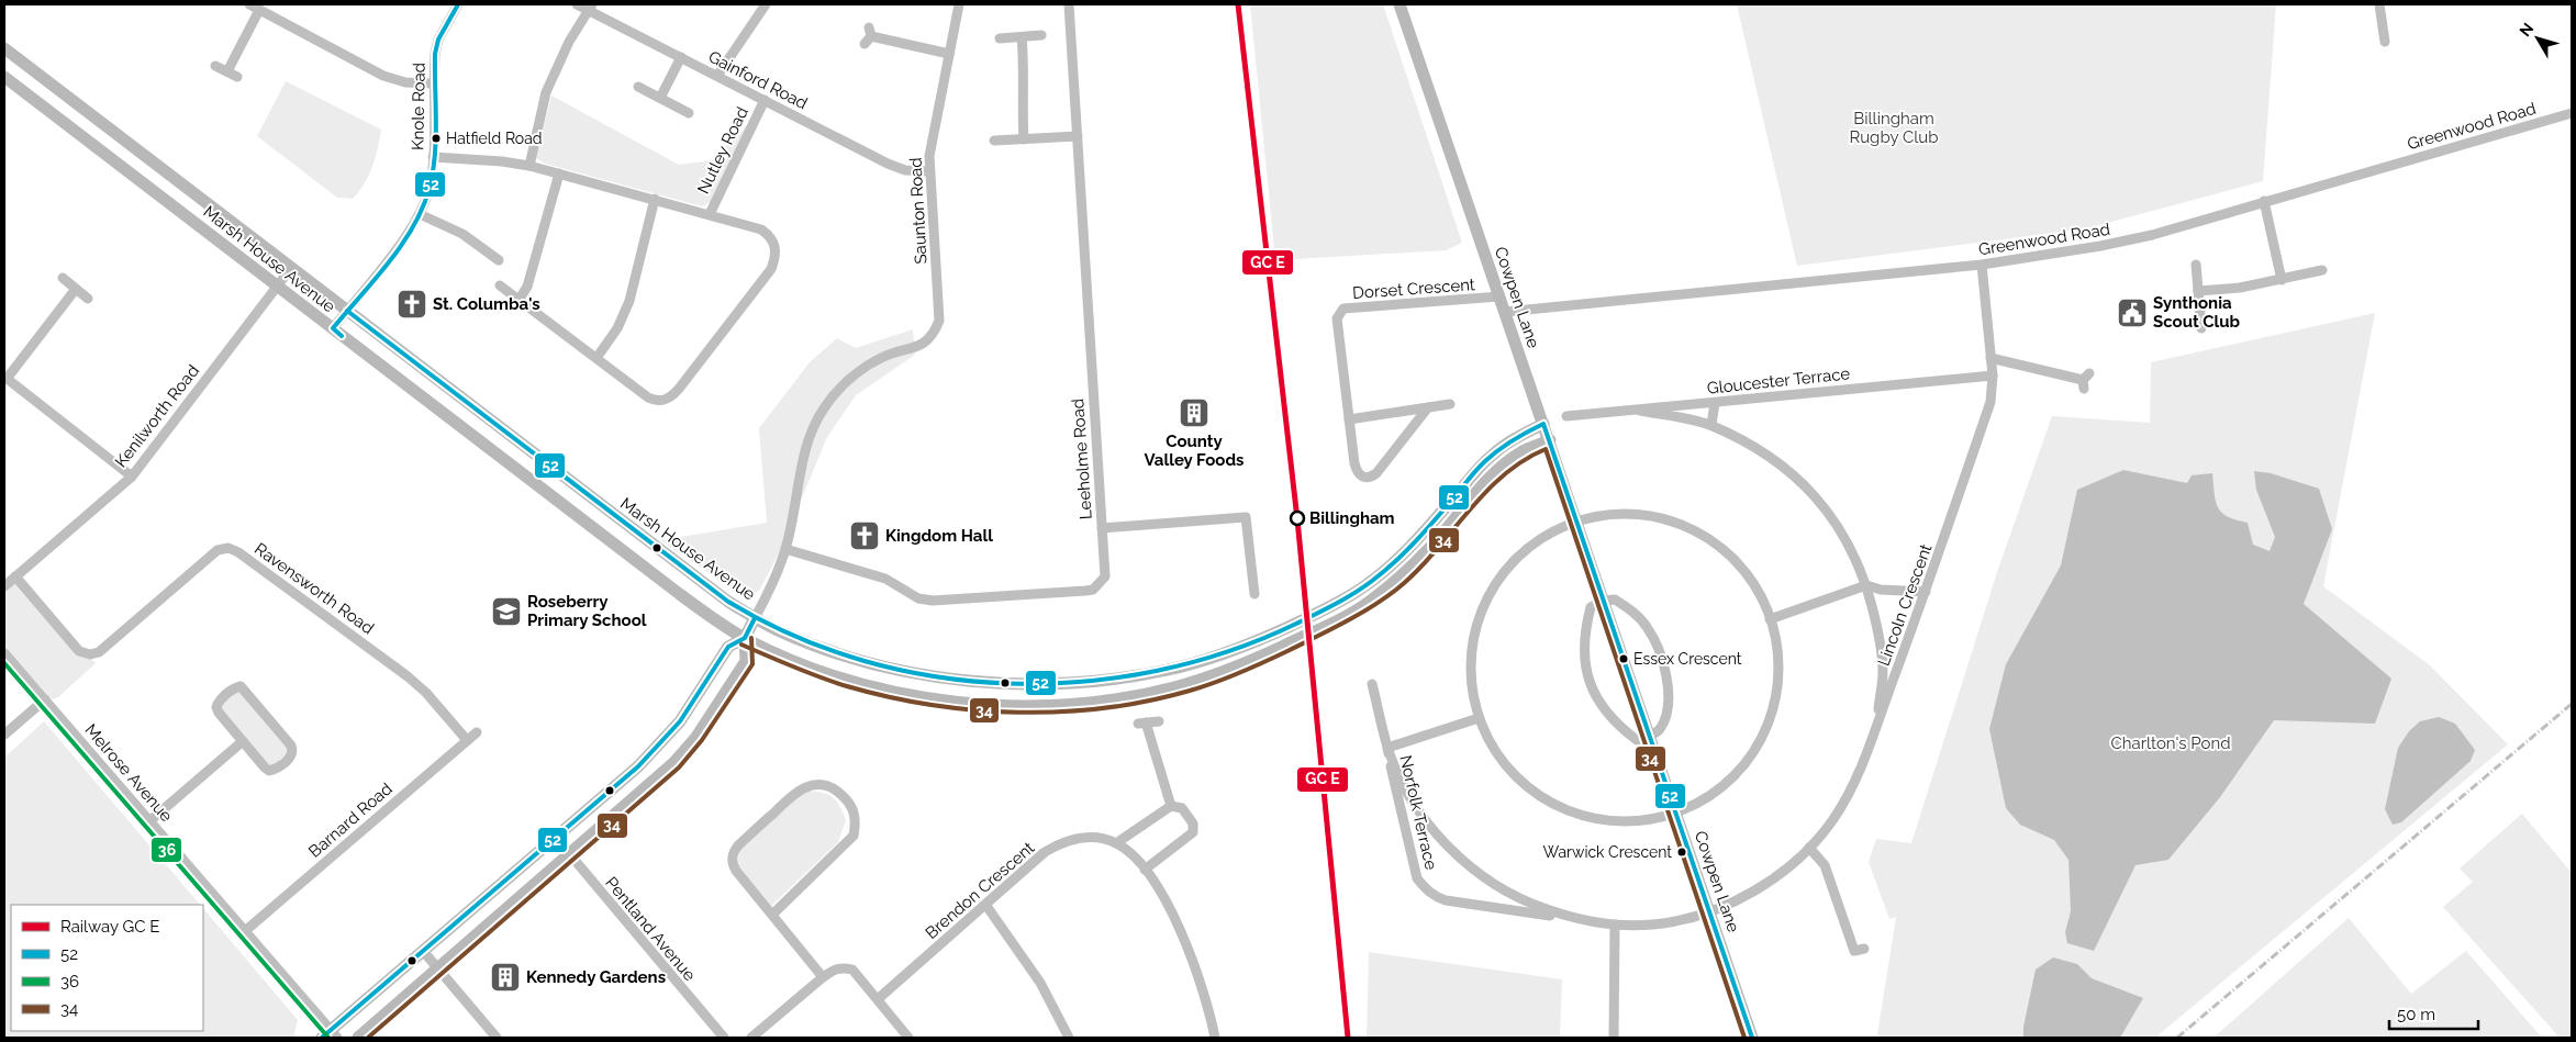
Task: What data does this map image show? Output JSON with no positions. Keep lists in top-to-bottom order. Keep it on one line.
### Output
{"streets":{"street":["Gainford Road","Knole Road","Greenwood Road","Nutley Road","Saunton Road","Marsh House Avenue","Dorset Crescent","Cowpen Lane","Gloucester Terrace","Kenilworth Road","Leeholme Road","Ravensworth Road","Lincoln Crescent","Melrose Avenue","Norfolk Terrace","Barnard Road","Brendon Crescent","Pentland Avenue"]},"crossings":[["Gainford Road","Nutley Road"],["Gainford Road","Saunton Road"],["Knole Road","Marsh House Avenue"],["Greenwood Road","Cowpen Lane"],["Greenwood Road","Lincoln Crescent"],["Saunton Road","Leeholme Road"],["Marsh House Avenue","Cowpen Lane"],["Marsh House Avenue","Kenilworth Road"],["Dorset Crescent","Cowpen Lane"],["Cowpen Lane","Lincoln Crescent"],["Gloucester Terrace","Lincoln Crescent"],["Kenilworth Road","Ravensworth Road"],["Ravensworth Road","Barnard Road"],["Melrose Avenue","Barnard Road"]],"parks":["Billingham Rugby Club","Charlton's Pond"],"places":{"other":["Hatfield Road","Billingham","Essex Crescent","Warwick Crescent"],"church":["St. Columba's","Kingdom Hall"],"public building":["Synthonia Scout Club"],"building":["County Valley Foods","Kennedy Gardens"],"school or university":["Roseberry Primary School"]},"lines":["transit line 52","transit line 34","transit line 36"],"legend":["Railway GC E","52","36","34"],"scale_bar":"50 m","north":"top left"}
